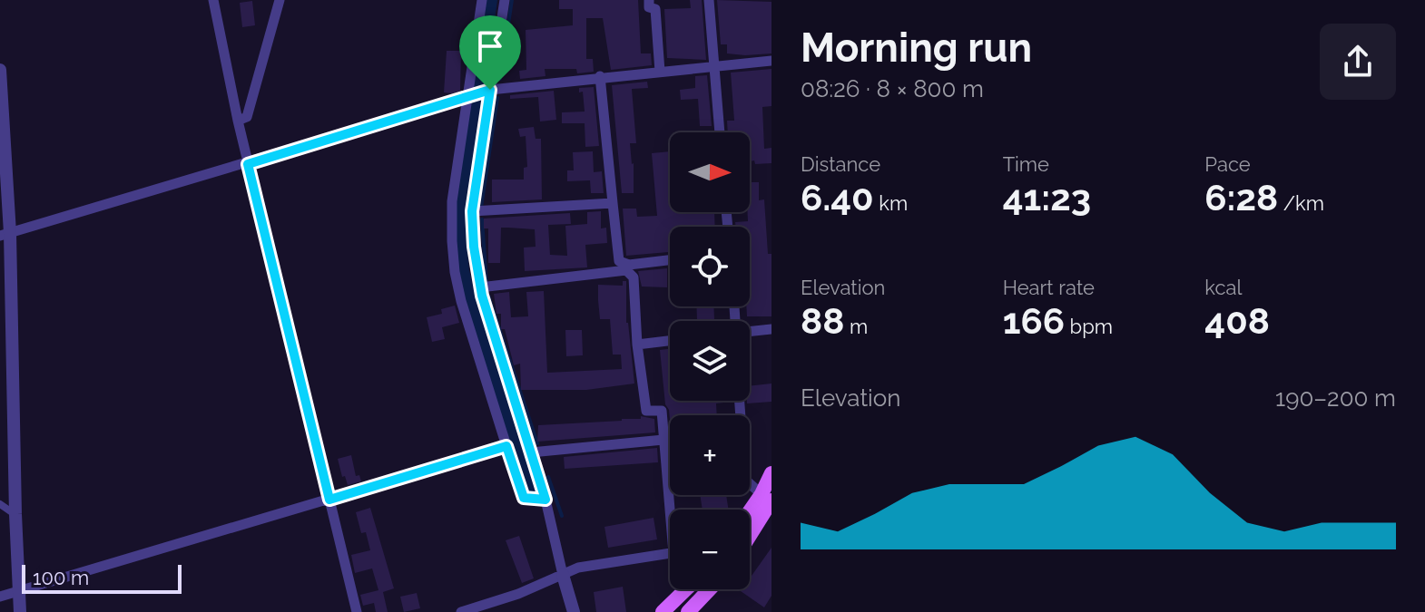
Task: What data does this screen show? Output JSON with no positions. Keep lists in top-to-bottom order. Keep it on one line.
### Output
{"scale_bar":"100 m","north":"right","page":{"heading":["Morning run","08:26 · 8 × 800 m"],"stats":[["Distance","6.40 km"],["Time","41:23"],["Pace","6:28 /km"],["Elevation","88 m"],["Heart rate","166 bpm"],["kcal","408"]],"map_buttons":["+","−"],"chart":["Elevation","190–200 m"],"scale":"100 m"}}
